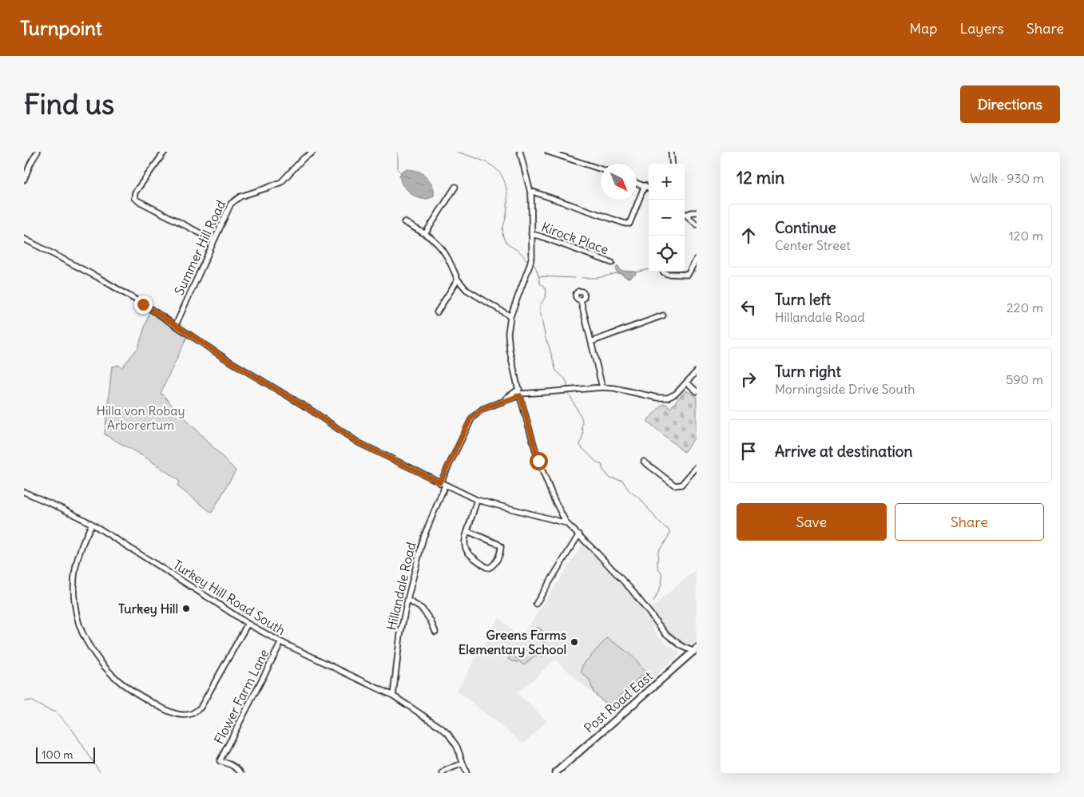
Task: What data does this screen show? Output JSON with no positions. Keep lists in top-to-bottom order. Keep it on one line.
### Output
{"streets":{"main road":["Post Road East"],"street":["Kirock Place","Summer Hill Road","Hillandale Road","Turkey Hill Road South","Flower Farm Lane"]},"crossings":[["Hillandale Road","Turkey Hill Road South"],["Turkey Hill Road South","Flower Farm Lane"]],"parks":["Hilla von Robay Arborertum"],"places":["Turkey Hill","Greens Farms Elementary School"],"scale_bar":"100 m","north":"bottom right","page":{"header":"Turnpoint","nav":["Map","Layers","Share"],"buttons":["Directions",["Save","Share"]],"title":"Find us","heading":["12 min","Walk · 930 m"],"map_buttons":["+","−"],"list":[["Continue","Center Street","120 m"],["Turn left","Hillandale Road","220 m"],["Turn right","Morningside Drive South","590 m"],"Arrive at destination"],"scale":"100 m"}}
